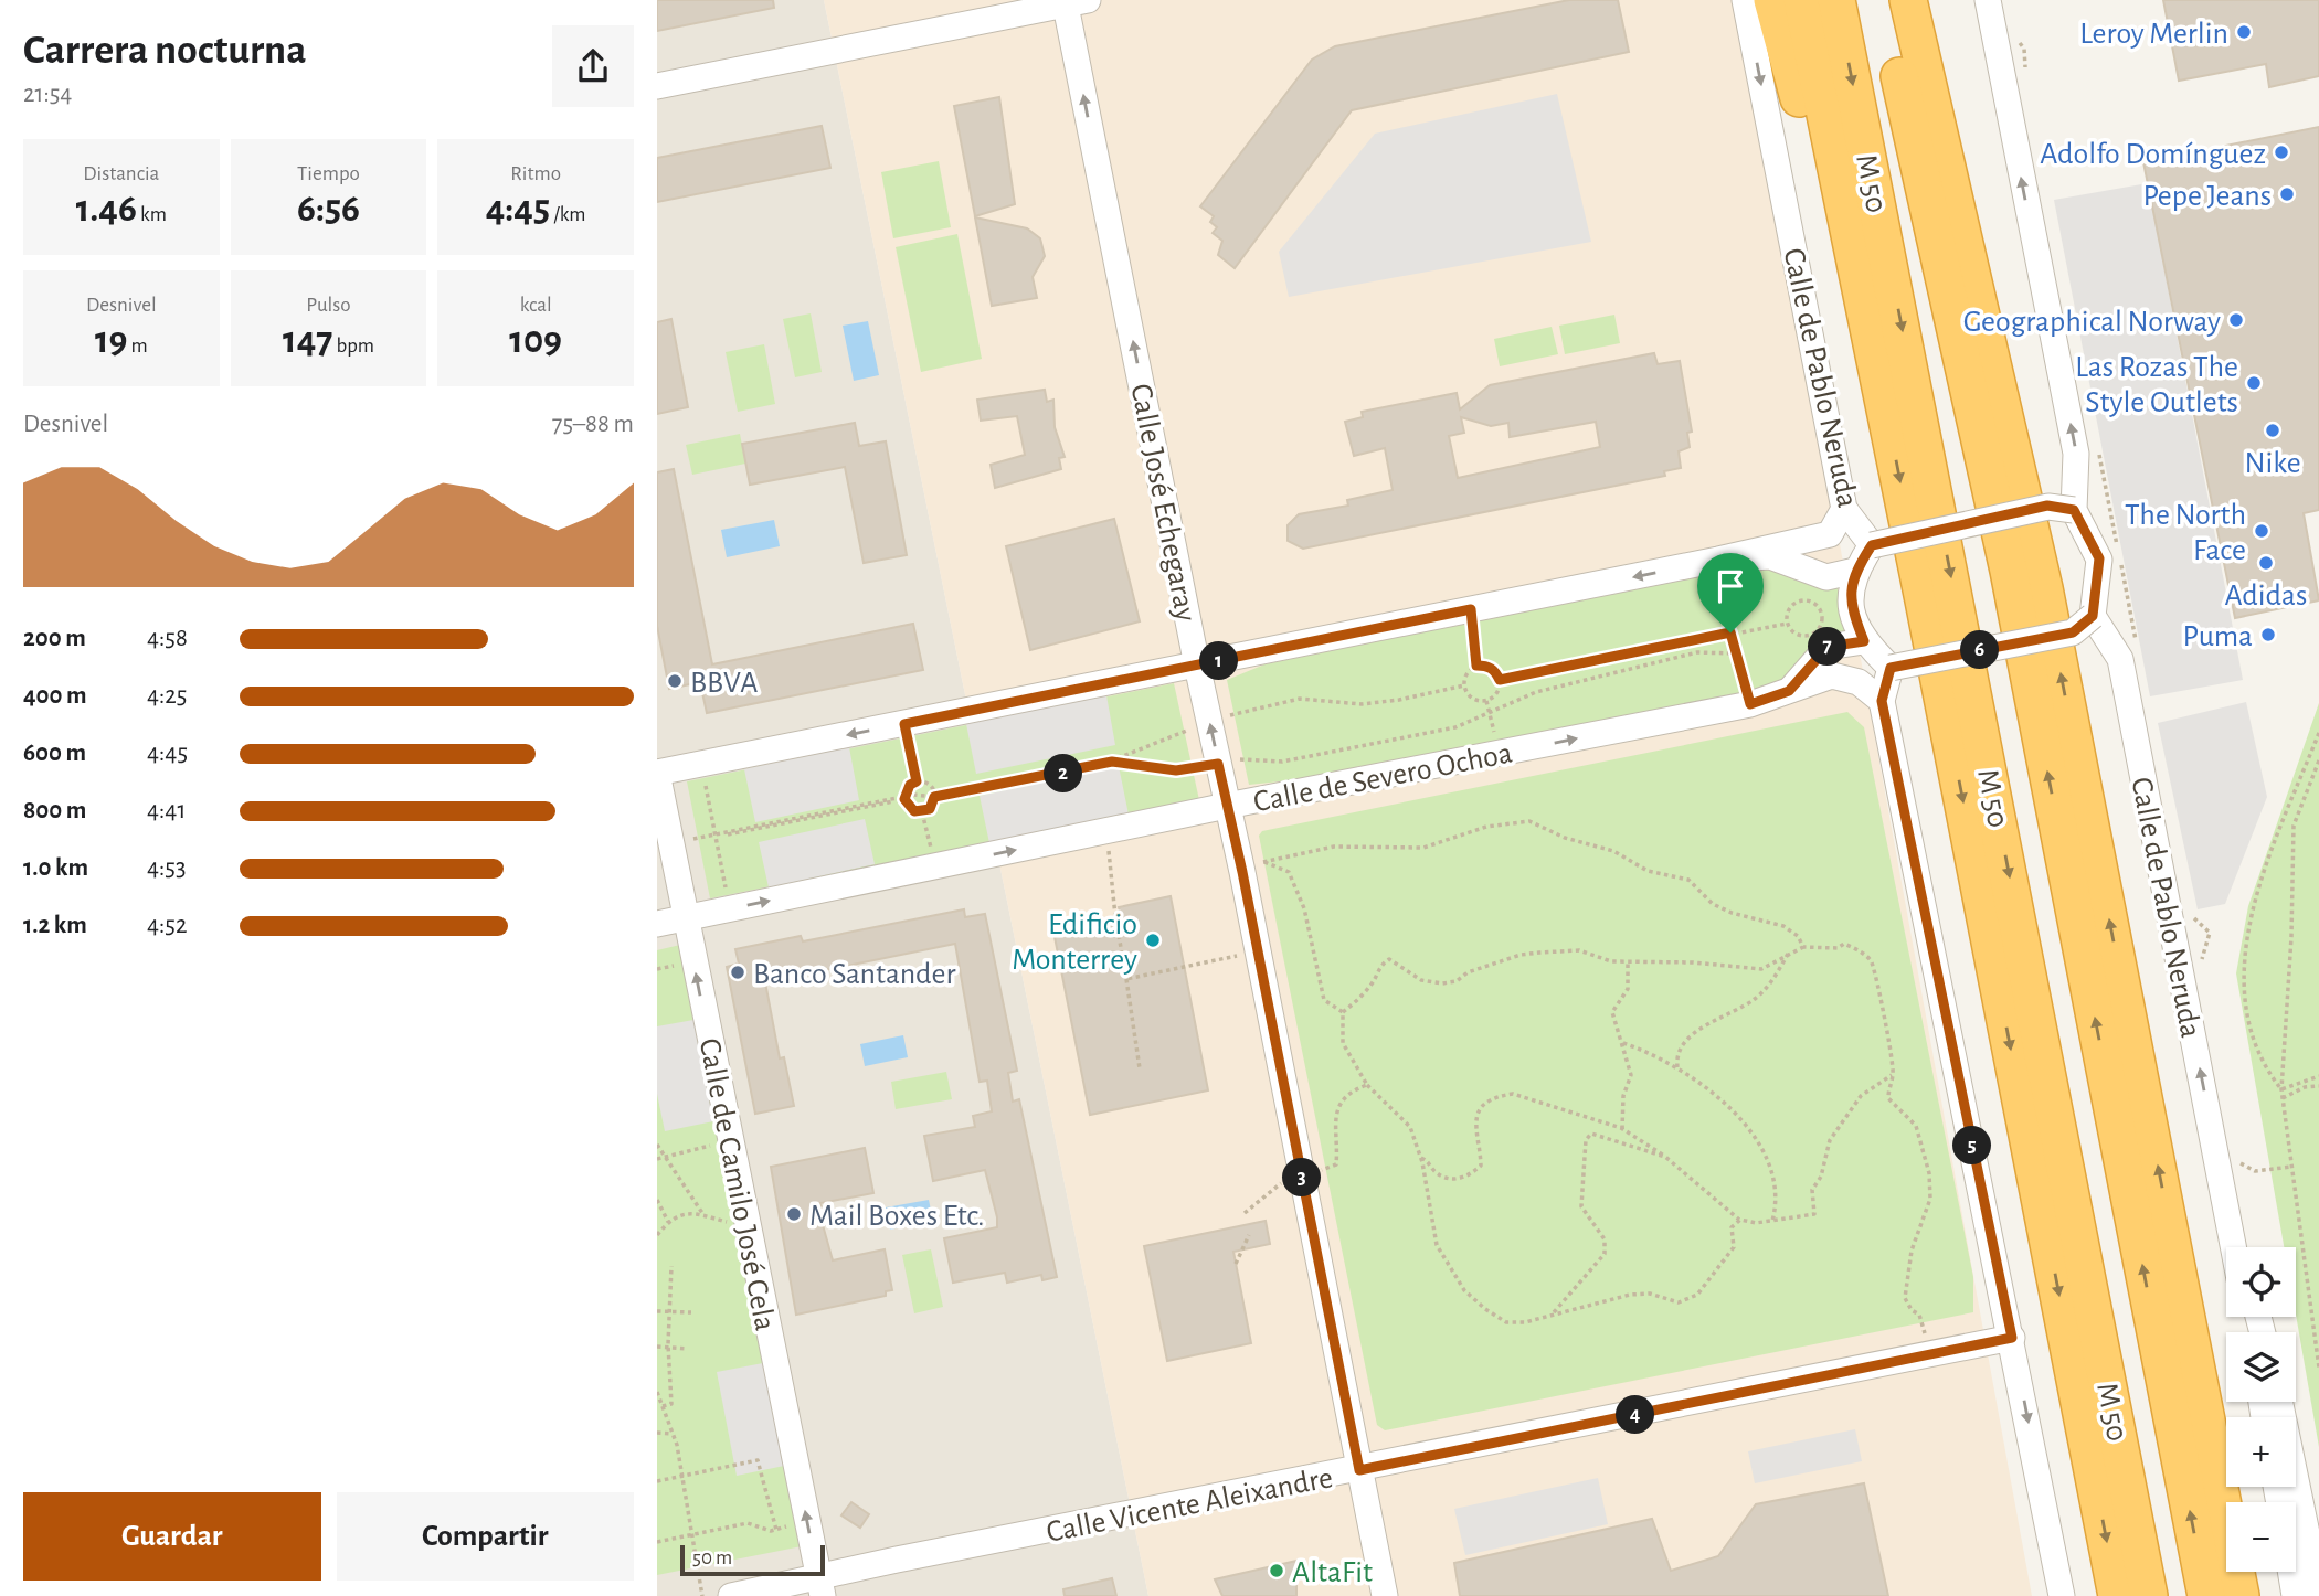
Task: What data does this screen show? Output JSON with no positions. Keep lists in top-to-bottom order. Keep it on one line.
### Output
{"streets":{"highway":["M 50"],"street":["Calle de Pablo Neruda","Calle José Echegaray","Calle de Severo Ochoa","Calle de Camilo José Cela","Calle Vicente Aleixandre"]},"crossings":[["Calle de Pablo Neruda","Calle de Severo Ochoa"],["Calle José Echegaray","Calle de Severo Ochoa"],["Calle José Echegaray","Calle Vicente Aleixandre"],["Calle de Severo Ochoa","Calle de Camilo José Cela"],["Calle de Camilo José Cela","Calle Vicente Aleixandre"]],"one_way":["Calle José Echegaray","Calle de Camilo José Cela"],"places":["Leroy Merlin","Adolfo Domínguez","Pepe Jeans","Geographical Norway","Las Rozas The Style Outlets","Nike","The North Face","Adidas","Puma","BBVA","Edificio Monterrey","Banco Santander","Mail Boxes Etc.","AltaFit"],"scale_bar":"50 m","page":{"heading":["Carrera nocturna","21:54"],"stats":[["Distancia","1.46 km"],["Tiempo","6:56"],["Ritmo","4:45 /km"],["Desnivel","19 m"],["Pulso","147 bpm"],["kcal","109"]],"chart":["Desnivel","75–88 m"],"list":[{"name":"200 m","note":"4:58"},{"name":"400 m","note":"4:25"},{"name":"600 m","note":"4:45"},{"name":"800 m","note":"4:41"},{"name":"1.0 km","note":"4:53"},{"name":"1.2 km","note":"4:52"}],"pins":["7","6","1","2","5","3","4"],"map_buttons":["+","−"],"buttons":["Guardar","Compartir"],"scale":"50 m"}}
